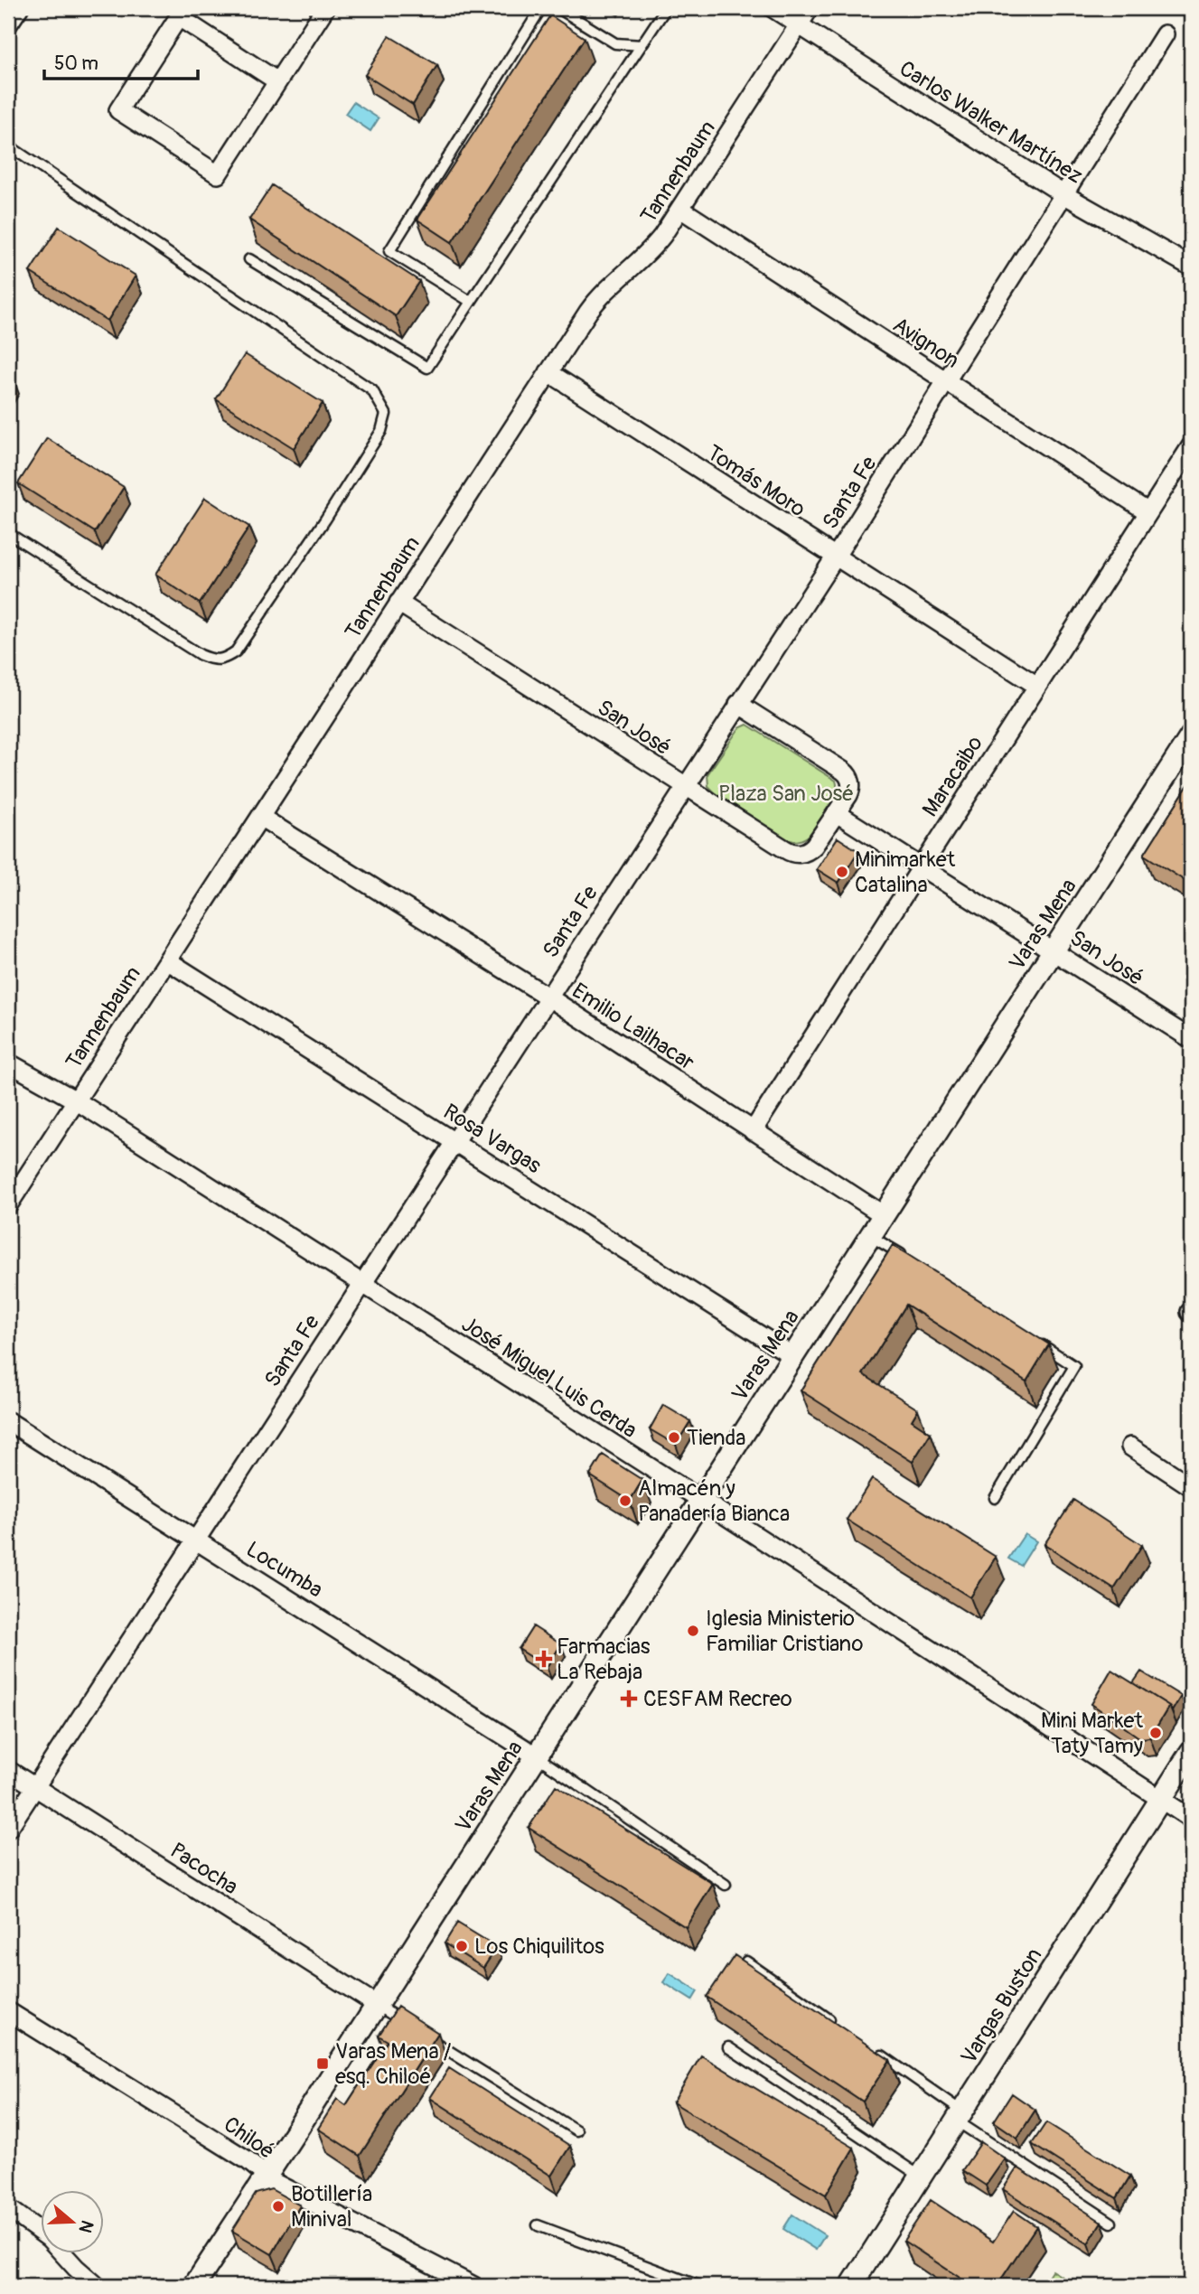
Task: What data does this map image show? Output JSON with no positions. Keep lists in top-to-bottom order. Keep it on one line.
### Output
{"streets":{"street":["Carlos Walker Martínez","Tannenbaum","Avignon","Tomás Moro","Santa Fe","San José","Maracaibo","Varas Mena","Emilio Lailhacar","Rosa Vargas","José Miguel Luis Cerda","Locumba","Pacocha","Vargas Buston","Chiloé"]},"crossings":[["Carlos Walker Martínez","Tannenbaum"],["Carlos Walker Martínez","Santa Fe"],["Tannenbaum","Avignon"],["Tannenbaum","Tomás Moro"],["Tannenbaum","San José"],["Tannenbaum","Emilio Lailhacar"],["Tannenbaum","Rosa Vargas"],["Tannenbaum","José Miguel Luis Cerda"],["Avignon","Santa Fe"],["Avignon","Maracaibo"],["Tomás Moro","Santa Fe"],["Tomás Moro","Maracaibo"],["Santa Fe","San José"],["Santa Fe","Emilio Lailhacar"],["Santa Fe","Rosa Vargas"],["Santa Fe","José Miguel Luis Cerda"],["Santa Fe","Locumba"],["Santa Fe","Pacocha"],["San José","Maracaibo"],["San José","Varas Mena"],["Maracaibo","Emilio Lailhacar"],["Varas Mena","Emilio Lailhacar"],["Varas Mena","Rosa Vargas"],["Varas Mena","José Miguel Luis Cerda"],["Varas Mena","Locumba"],["Varas Mena","Pacocha"],["Varas Mena","Chiloé"],["José Miguel Luis Cerda","Vargas Buston"]],"parks":["Plaza San José"],"places":{"other":["Minimarket Catalina","Tienda","Almacén y Panadería Bianca","Iglesia Ministerio Familiar Cristiano","Mini Market Taty Tamy","Los Chiquilitos","Botillería Minival"],"health":["Farmacias La Rebaja","CESFAM Recreo"],"transit":["Varas Mena / esq. Chiloé"]},"scale_bar":"50 m","north":"right"}
